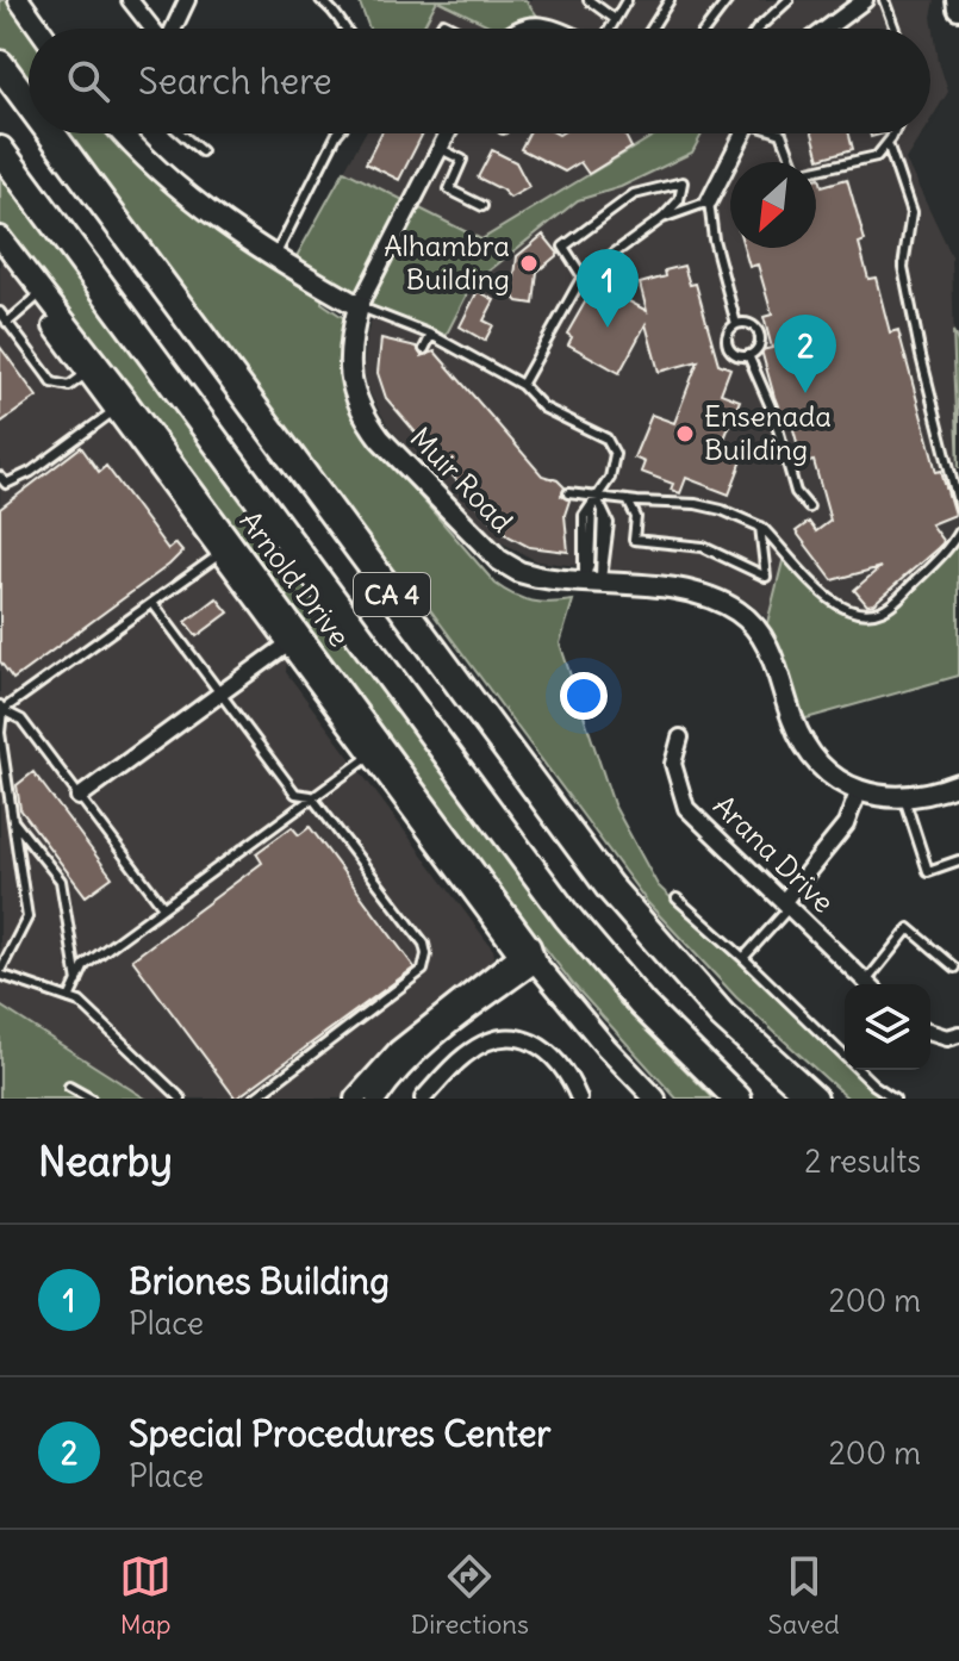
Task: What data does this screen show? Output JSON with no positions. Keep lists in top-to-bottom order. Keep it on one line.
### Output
{"streets":{"highway":["CA 4"],"street":["Muir Road","Arnold Drive","Arana Drive"]},"places":["Alhambra Building","Ensenada Building"],"north":"bottom left","page":{"search":"Search here","pins":["1","2"],"heading":["Nearby","2 results"],"list":[{"mark":"1","name":"Briones Building","note":"Place","value":"200 m"},{"mark":"2","name":"Special Procedures Center","note":"Place","value":"200 m"}],"nav":["Map","Directions","Saved"]}}
